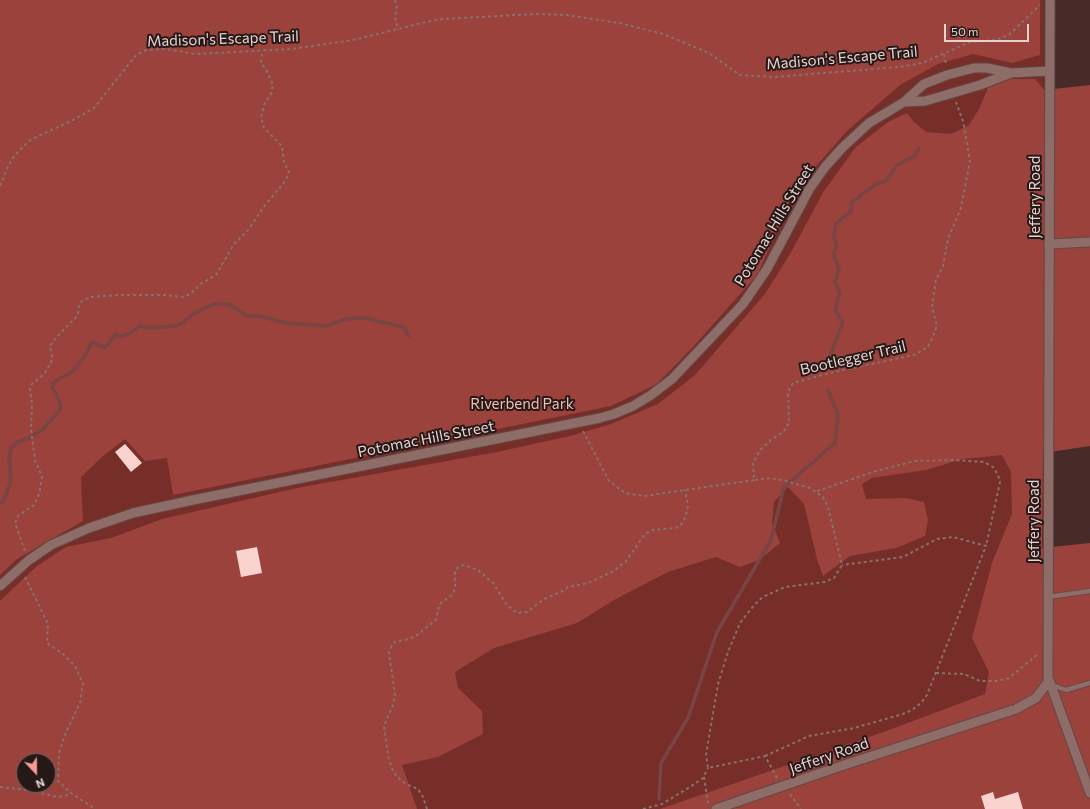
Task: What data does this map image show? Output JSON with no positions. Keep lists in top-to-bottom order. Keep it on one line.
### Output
{"streets":{"street":["Jeffery Road","Potomac Hills Street"],"path":["Madison's Escape Trail","Bootlegger Trail"]},"crossings":[["Jeffery Road","Potomac Hills Street"],["Potomac Hills Street","Bootlegger Trail"]],"parks":["Riverbend Park"],"scale_bar":"50 m","north":"bottom"}
